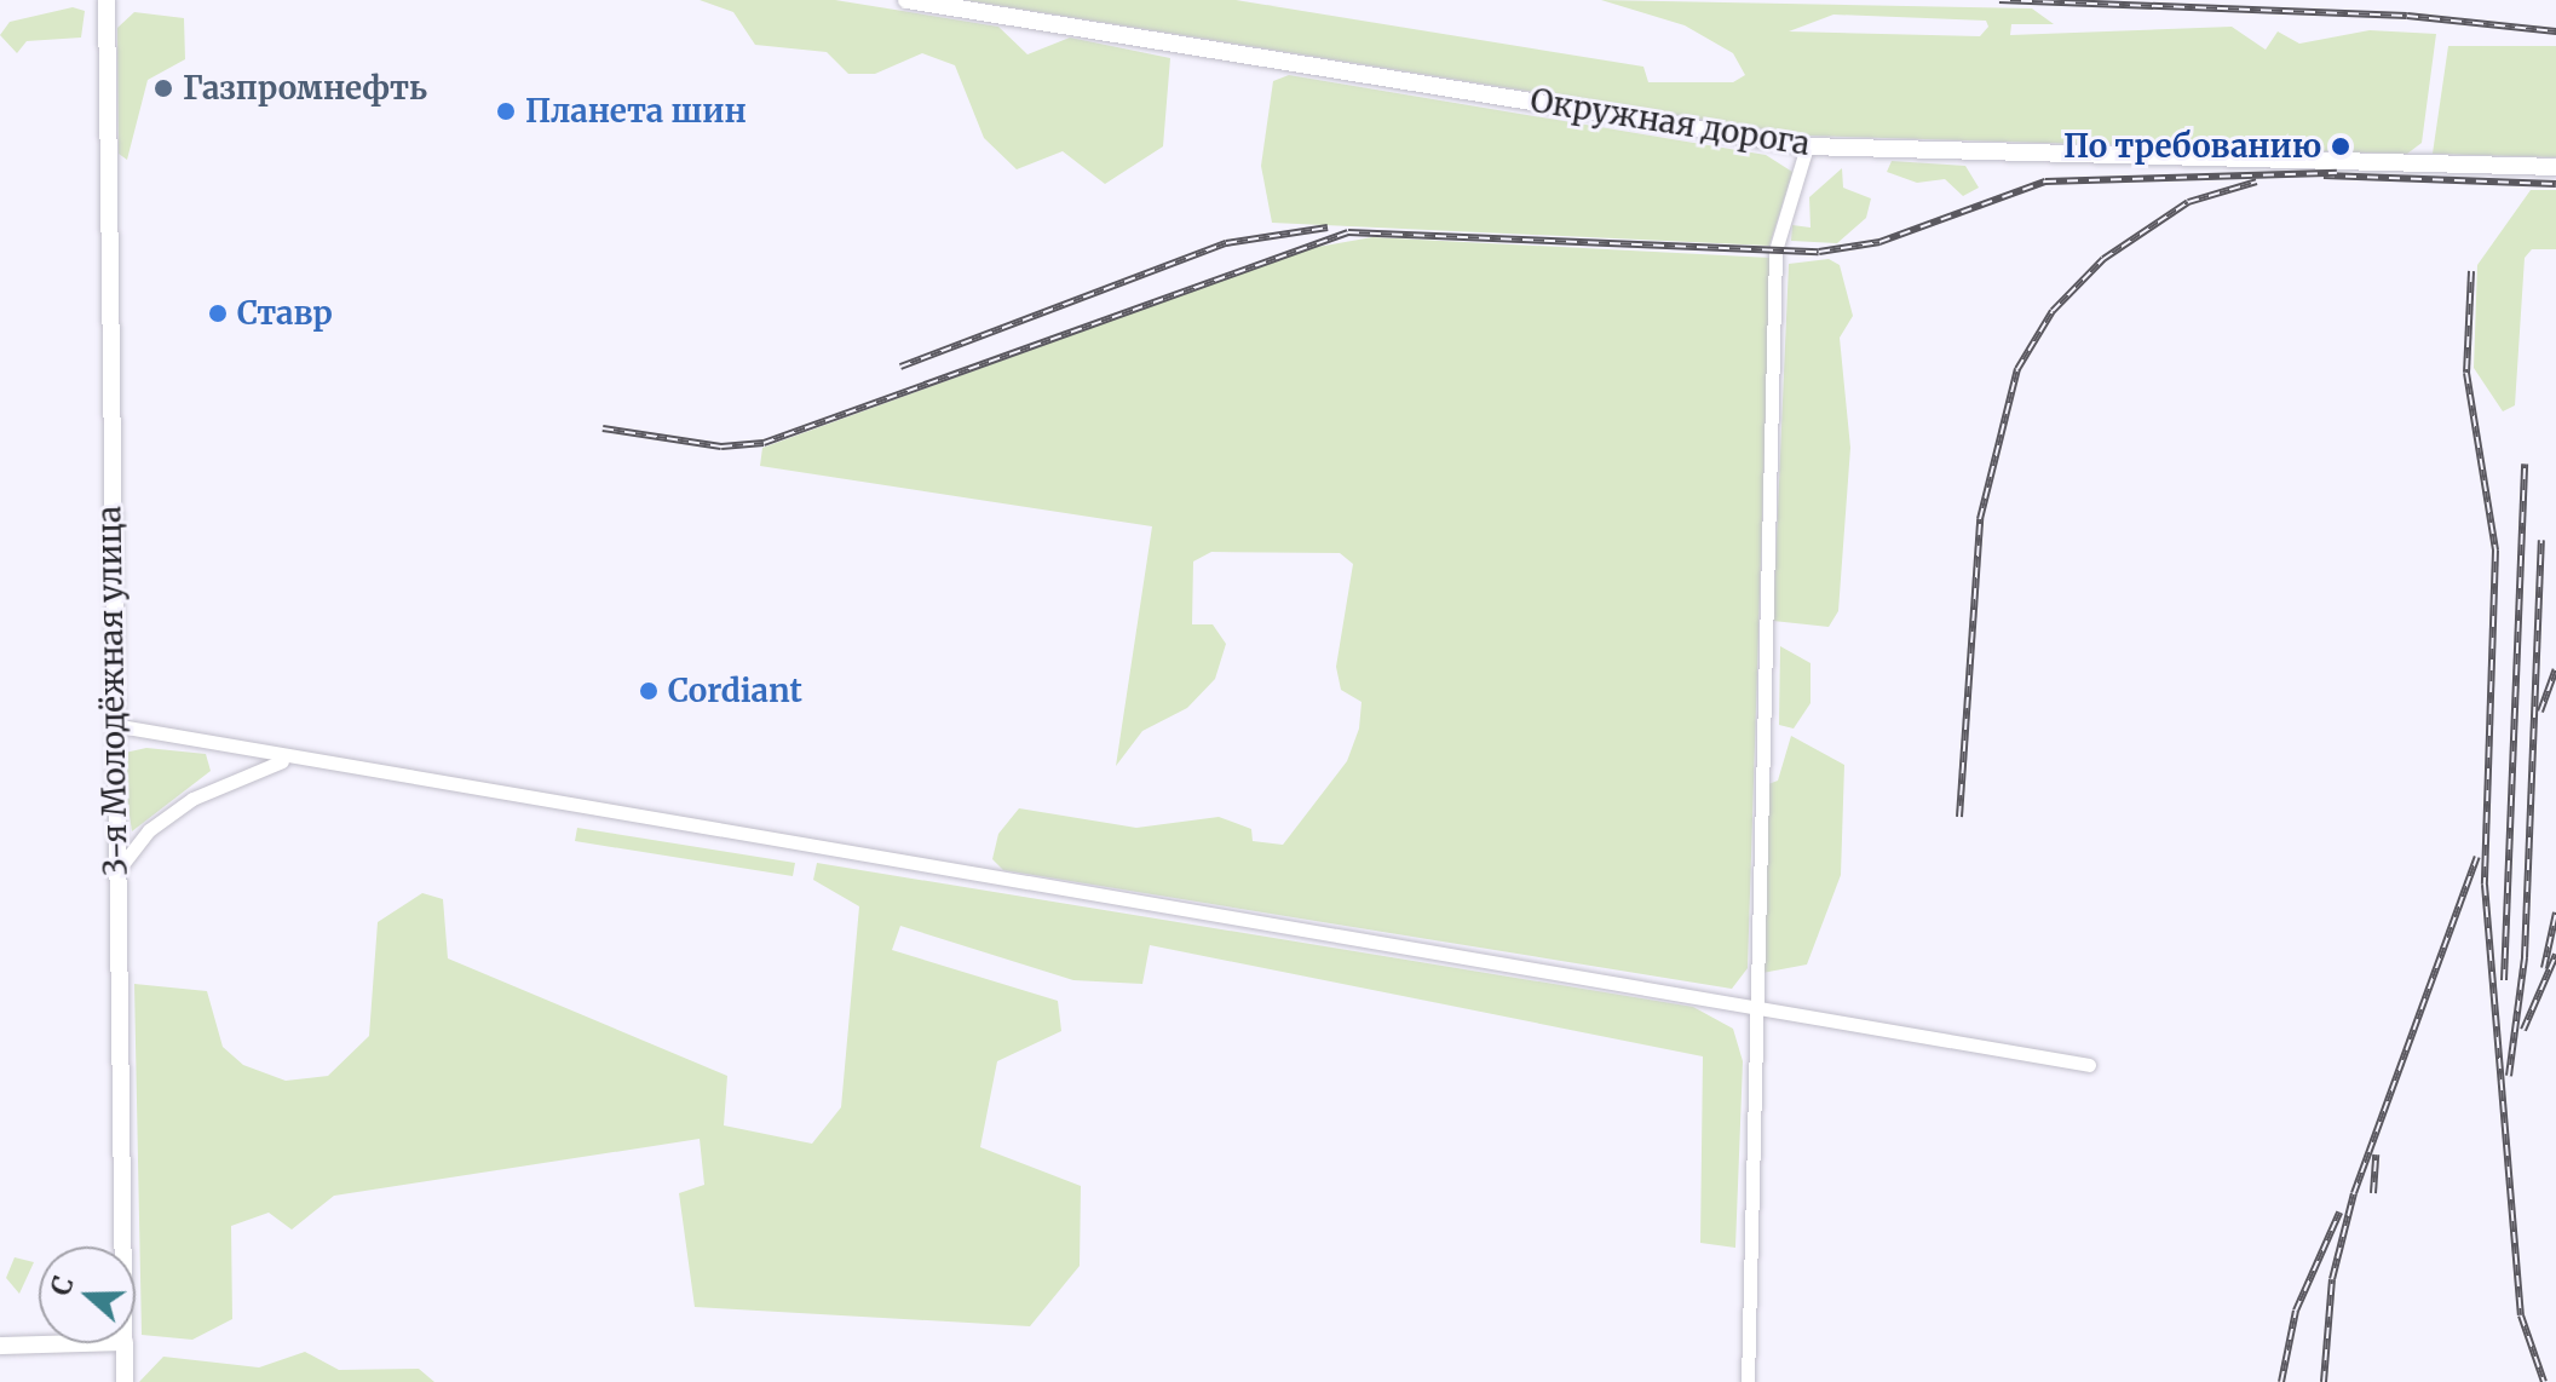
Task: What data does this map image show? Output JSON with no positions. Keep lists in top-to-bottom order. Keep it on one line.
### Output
{"streets":{"main road":["Окружная дорога","3-я Молодёжная улица"]},"places":["Газпромнефть","Планета шин","По требованию","Ставр","Cordiant"],"north":"left"}
